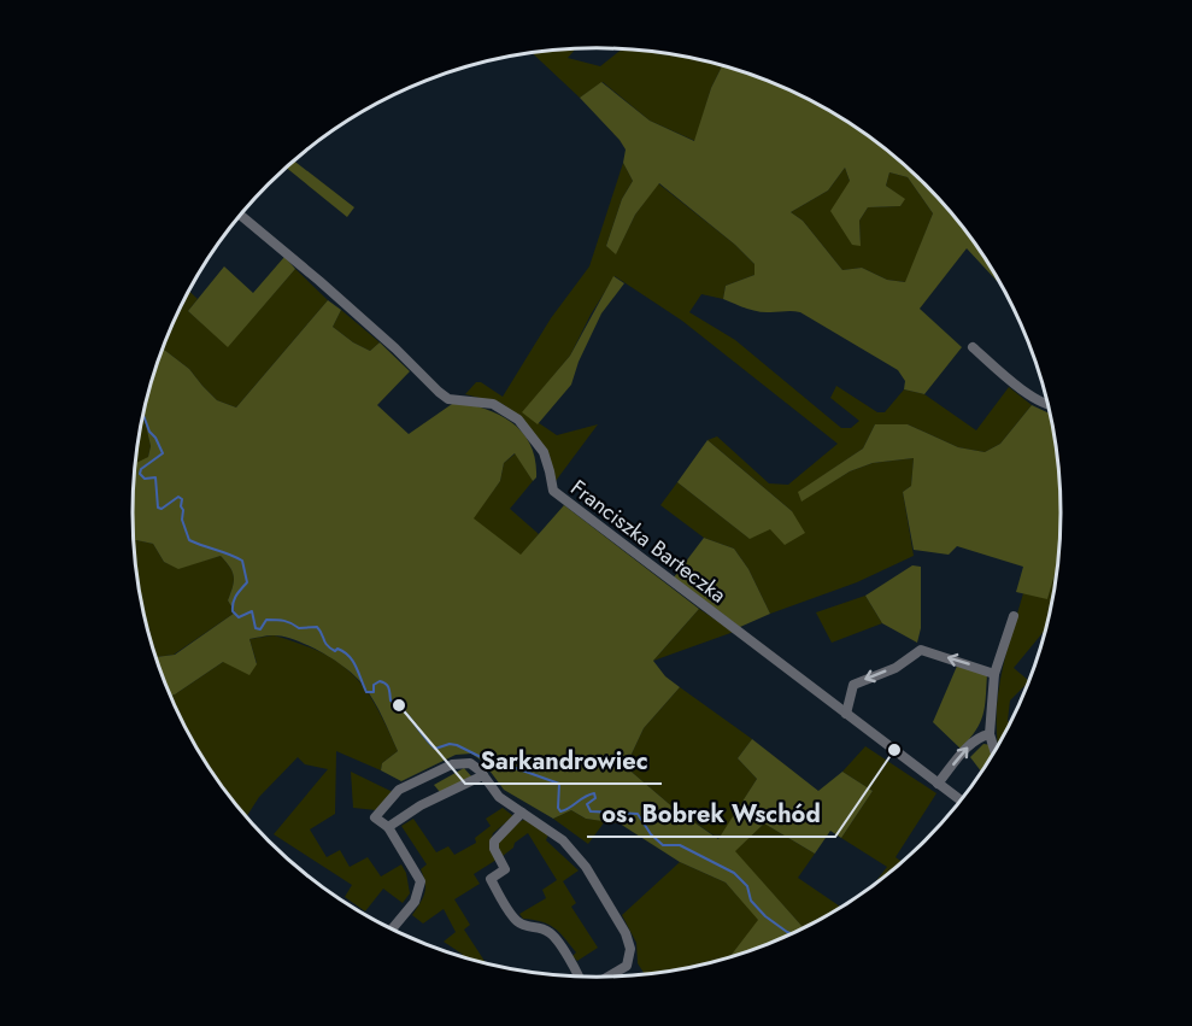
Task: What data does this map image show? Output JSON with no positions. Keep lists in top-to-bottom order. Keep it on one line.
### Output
{"streets":{"street":["Franciszka Barteczka"]},"places":["Sarkandrowiec","os. Bobrek Wschód"]}
